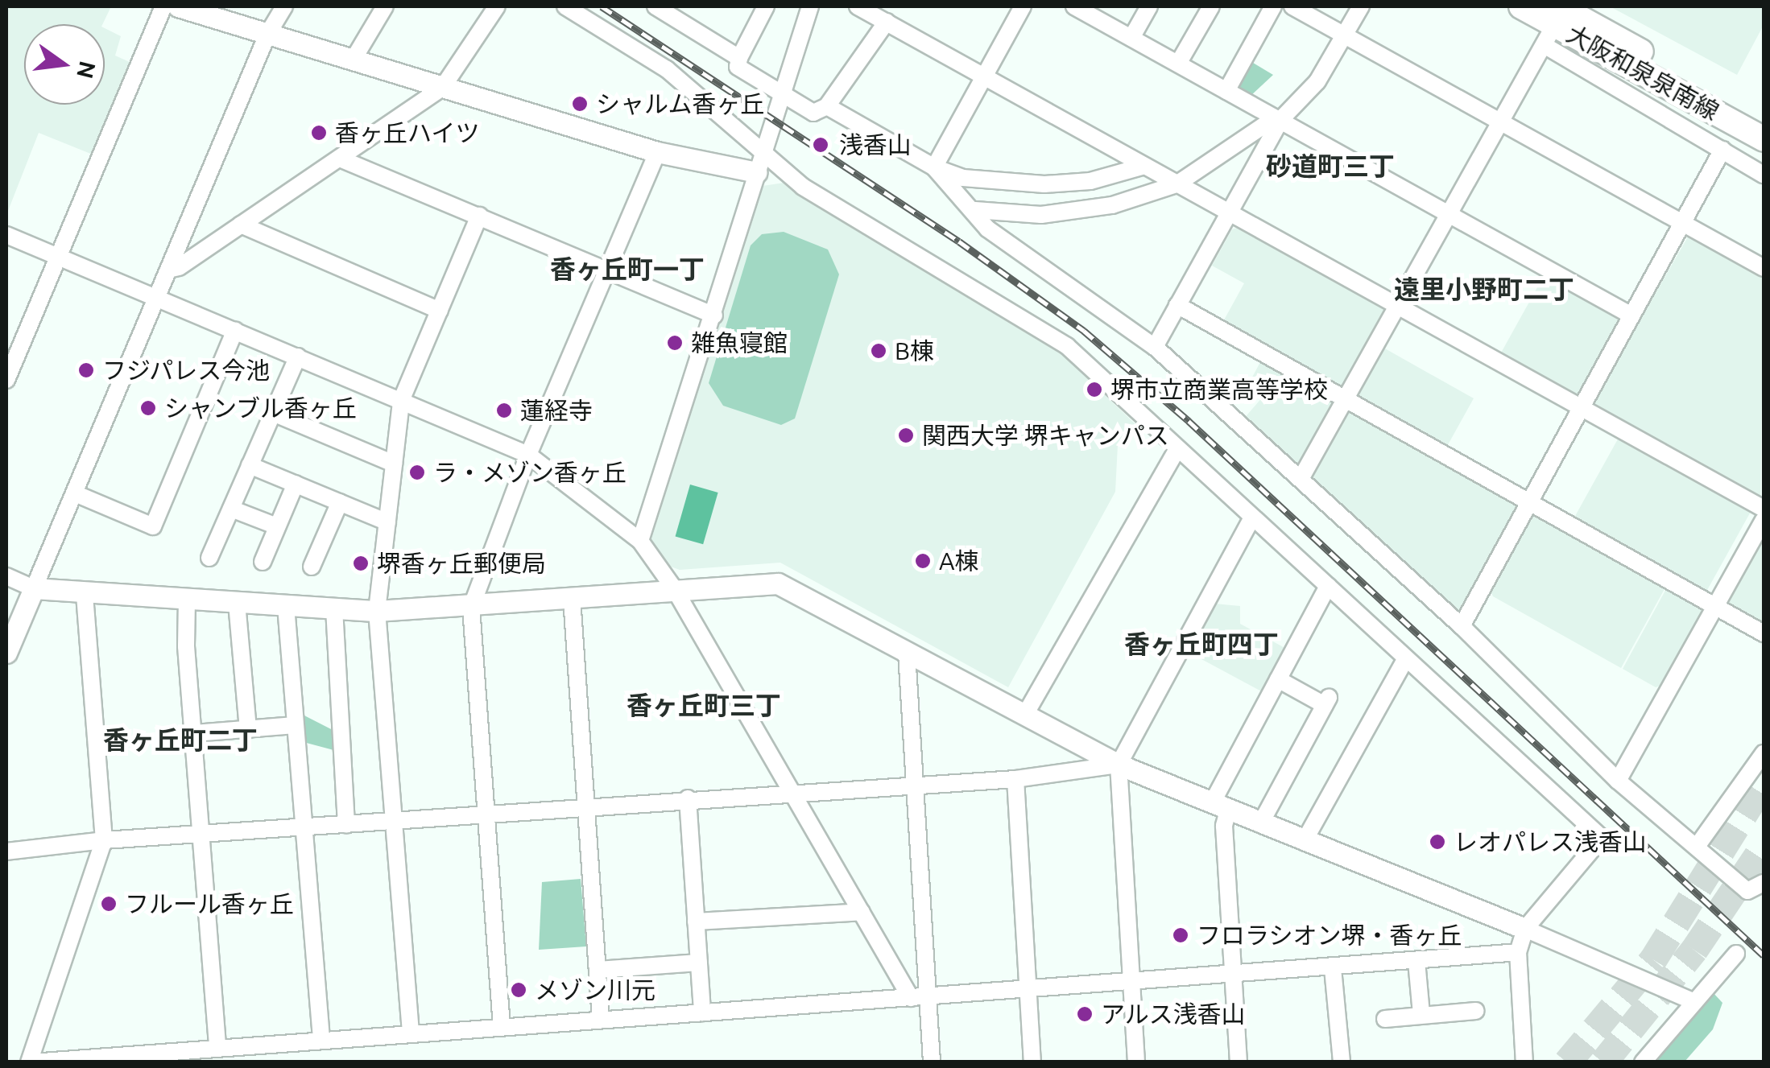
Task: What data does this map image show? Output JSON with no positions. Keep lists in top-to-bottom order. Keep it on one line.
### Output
{"streets":{"main road":["大阪和泉泉南線"]},"districts":["砂道町三丁","香ヶ丘町一丁","遠里小野町二丁","香ヶ丘町四丁","香ヶ丘町三丁","香ヶ丘町二丁"],"places":["シャルム香ヶ丘","香ヶ丘ハイツ","浅香山","雑魚寝館","B棟","フジパレス今池","堺市立商業高等学校","シャンブル香ヶ丘","蓮経寺","関西大学 堺キャンパス","ラ・メゾン香ヶ丘","A棟","堺香ヶ丘郵便局","レオパレス浅香山","フルール香ヶ丘","フロラシオン堺・香ヶ丘","メゾン川元","アルス浅香山"],"north":"right"}
